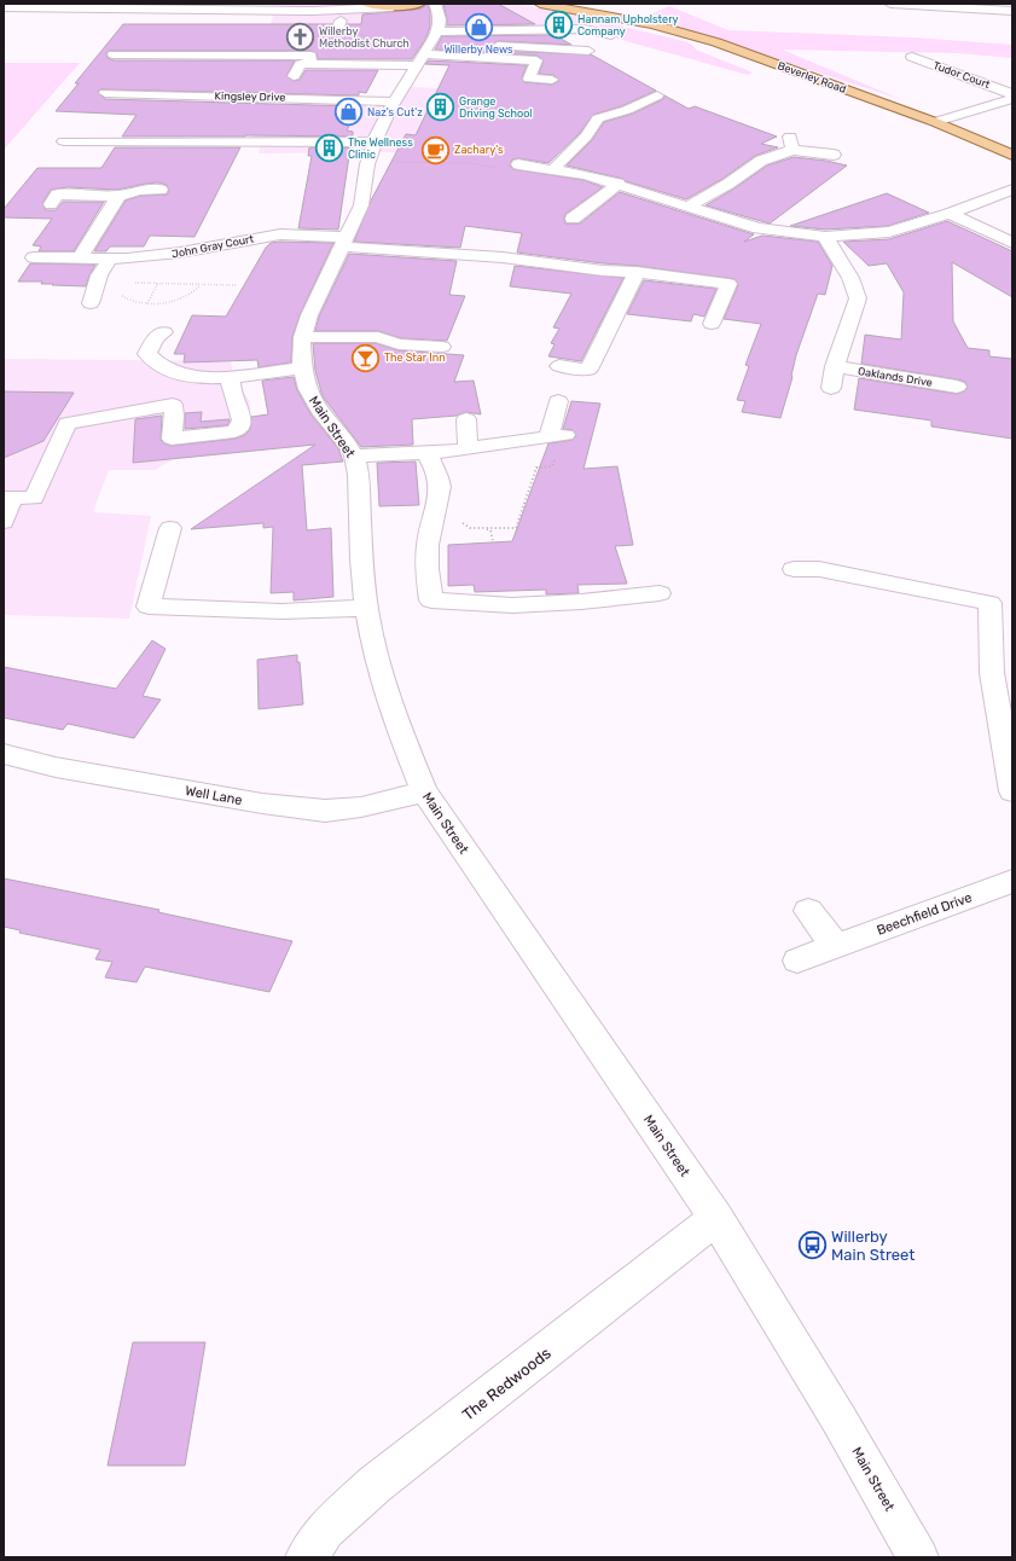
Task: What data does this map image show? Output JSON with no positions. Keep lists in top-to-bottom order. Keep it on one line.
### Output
{"streets":{"main road":["Beverley Road"],"street":["Tudor Court","Kingsley Drive","John Gray Court","Oaklands Drive","Main Street","Well Lane","Beechfield Drive","The Redwoods"]},"crossings":[["Tudor Court","Beverley Road"],["Kingsley Drive","Main Street"],["John Gray Court","Main Street"],["Main Street","Well Lane"],["Main Street","The Redwoods"]],"places":{"building":["Hannam Upholstery Company","Grange Driving School","The Wellness Clinic"],"shop":["Willerby News","Naz's Cut'z"],"church":["Willerby Methodist Church"],"cafe":["Zachary's"],"bar":["The Star Inn"],"bus stop":["Willerby Main Street"]}}
